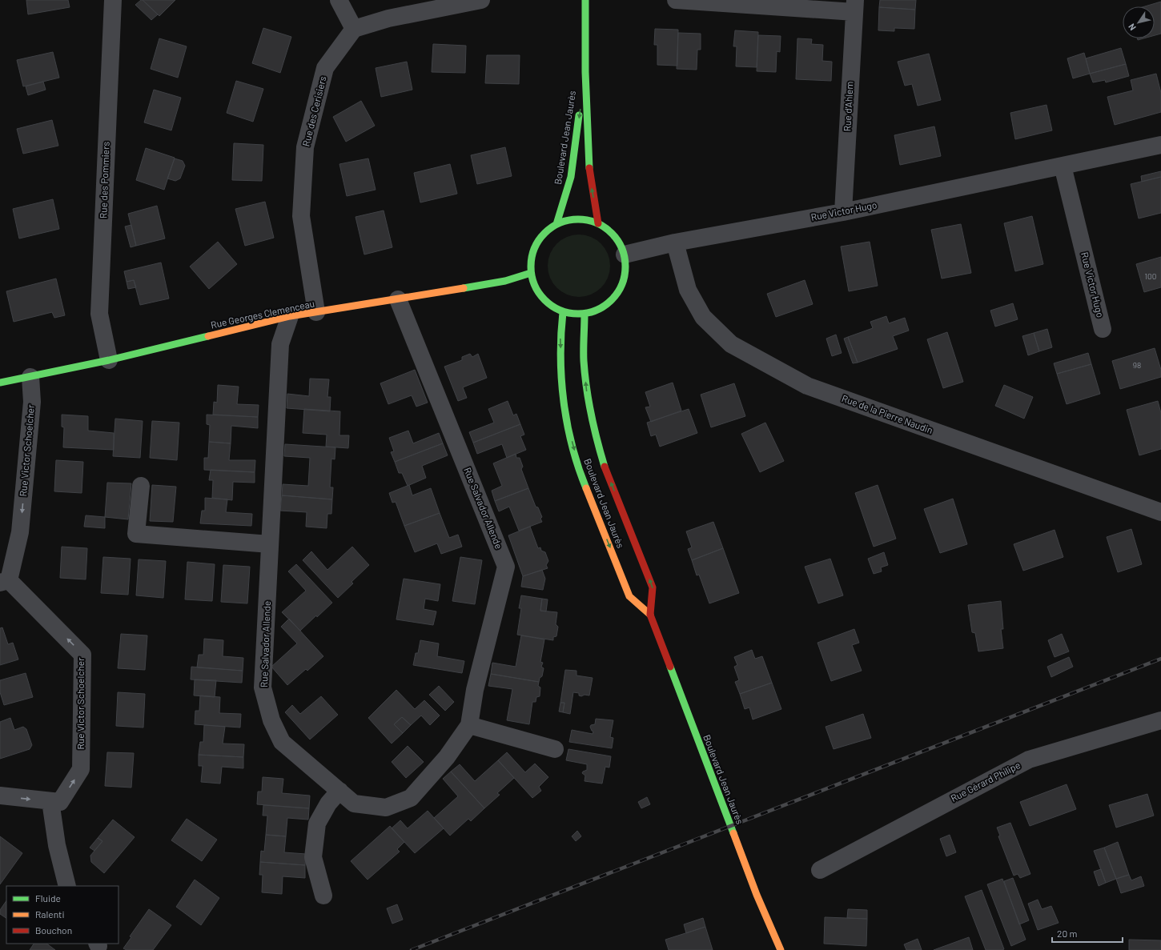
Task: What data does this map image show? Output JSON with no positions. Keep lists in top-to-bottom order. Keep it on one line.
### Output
{"streets":{"street":["Rue d'Ahlem","Rue des Cerisiers","Boulevard Jean Jaurès","Rue des Pommiers","Rue Victor Hugo","Rue Georges Clemenceau","Rue de la Pierre Naudin","Rue Victor Schoelcher","Rue Salvador Allende","Rue Gérard Philipe"]},"crossings":[["Rue d'Ahlem","Rue Victor Hugo"],["Rue des Cerisiers","Rue Georges Clemenceau"],["Boulevard Jean Jaurès","Rue Victor Hugo"],["Boulevard Jean Jaurès","Rue Georges Clemenceau"],["Rue des Pommiers","Rue Georges Clemenceau"],["Rue Victor Hugo","Rue Georges Clemenceau"],["Rue Victor Hugo","Rue de la Pierre Naudin"],["Rue Georges Clemenceau","Rue Victor Schoelcher"],["Rue Georges Clemenceau","Rue Salvador Allende"]],"house_numbers":["100","98"],"legend":["Fluide","Ralenti","Bouchon"],"scale_bar":"20 m","north":"bottom left"}
